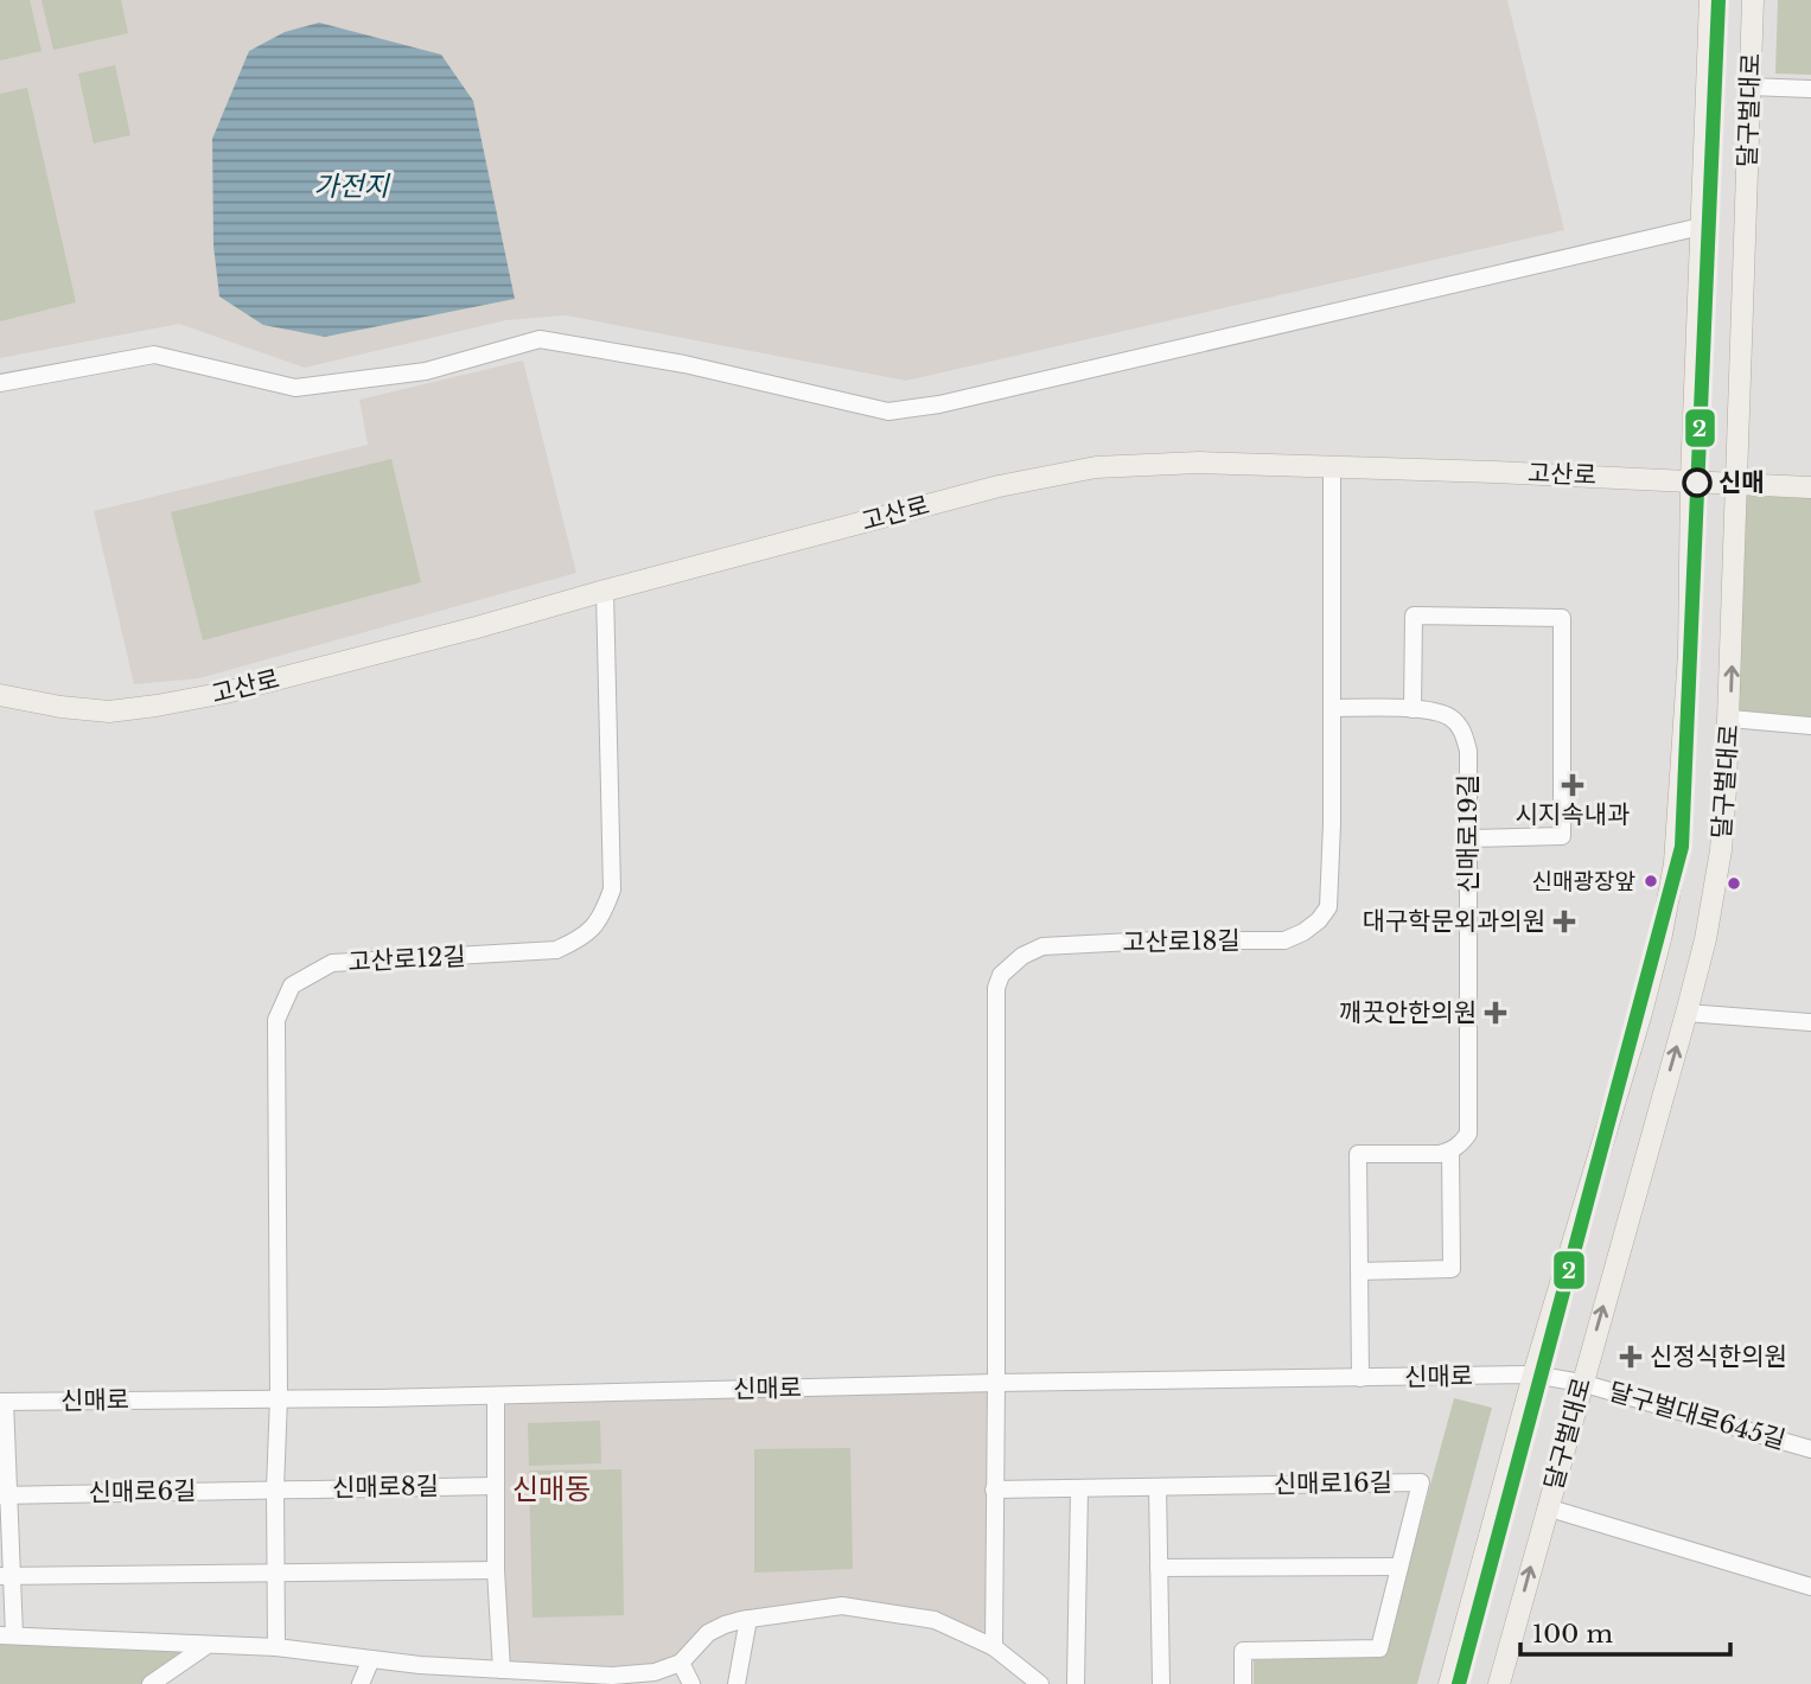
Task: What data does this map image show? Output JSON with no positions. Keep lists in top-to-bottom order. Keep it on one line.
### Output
{"streets":{"main road":["달구벌대로","고산로"],"street":["신매로19길","고산로18길","고산로12길","신매로","달구벌대로645길","신매로16길","신매로8길","신매로6길"]},"crossings":[["달구벌대로","고산로"],["달구벌대로","신매로"],["달구벌대로","달구벌대로645길"],["고산로","고산로18길"],["고산로","고산로12길"],["신매로19길","고산로18길"],["고산로18길","신매로"],["고산로12길","신매로"],["신매로","달구벌대로645길"],["신매로8길","신매로6길"]],"districts":["신매동"],"water":["가전지"],"places":{"other":["신매","신매광장앞"],"health":["시지속내과","대구학문외과의원","깨끗안한의원","신정식한의원"]},"lines":["transit line 2"],"scale_bar":"100 m"}
